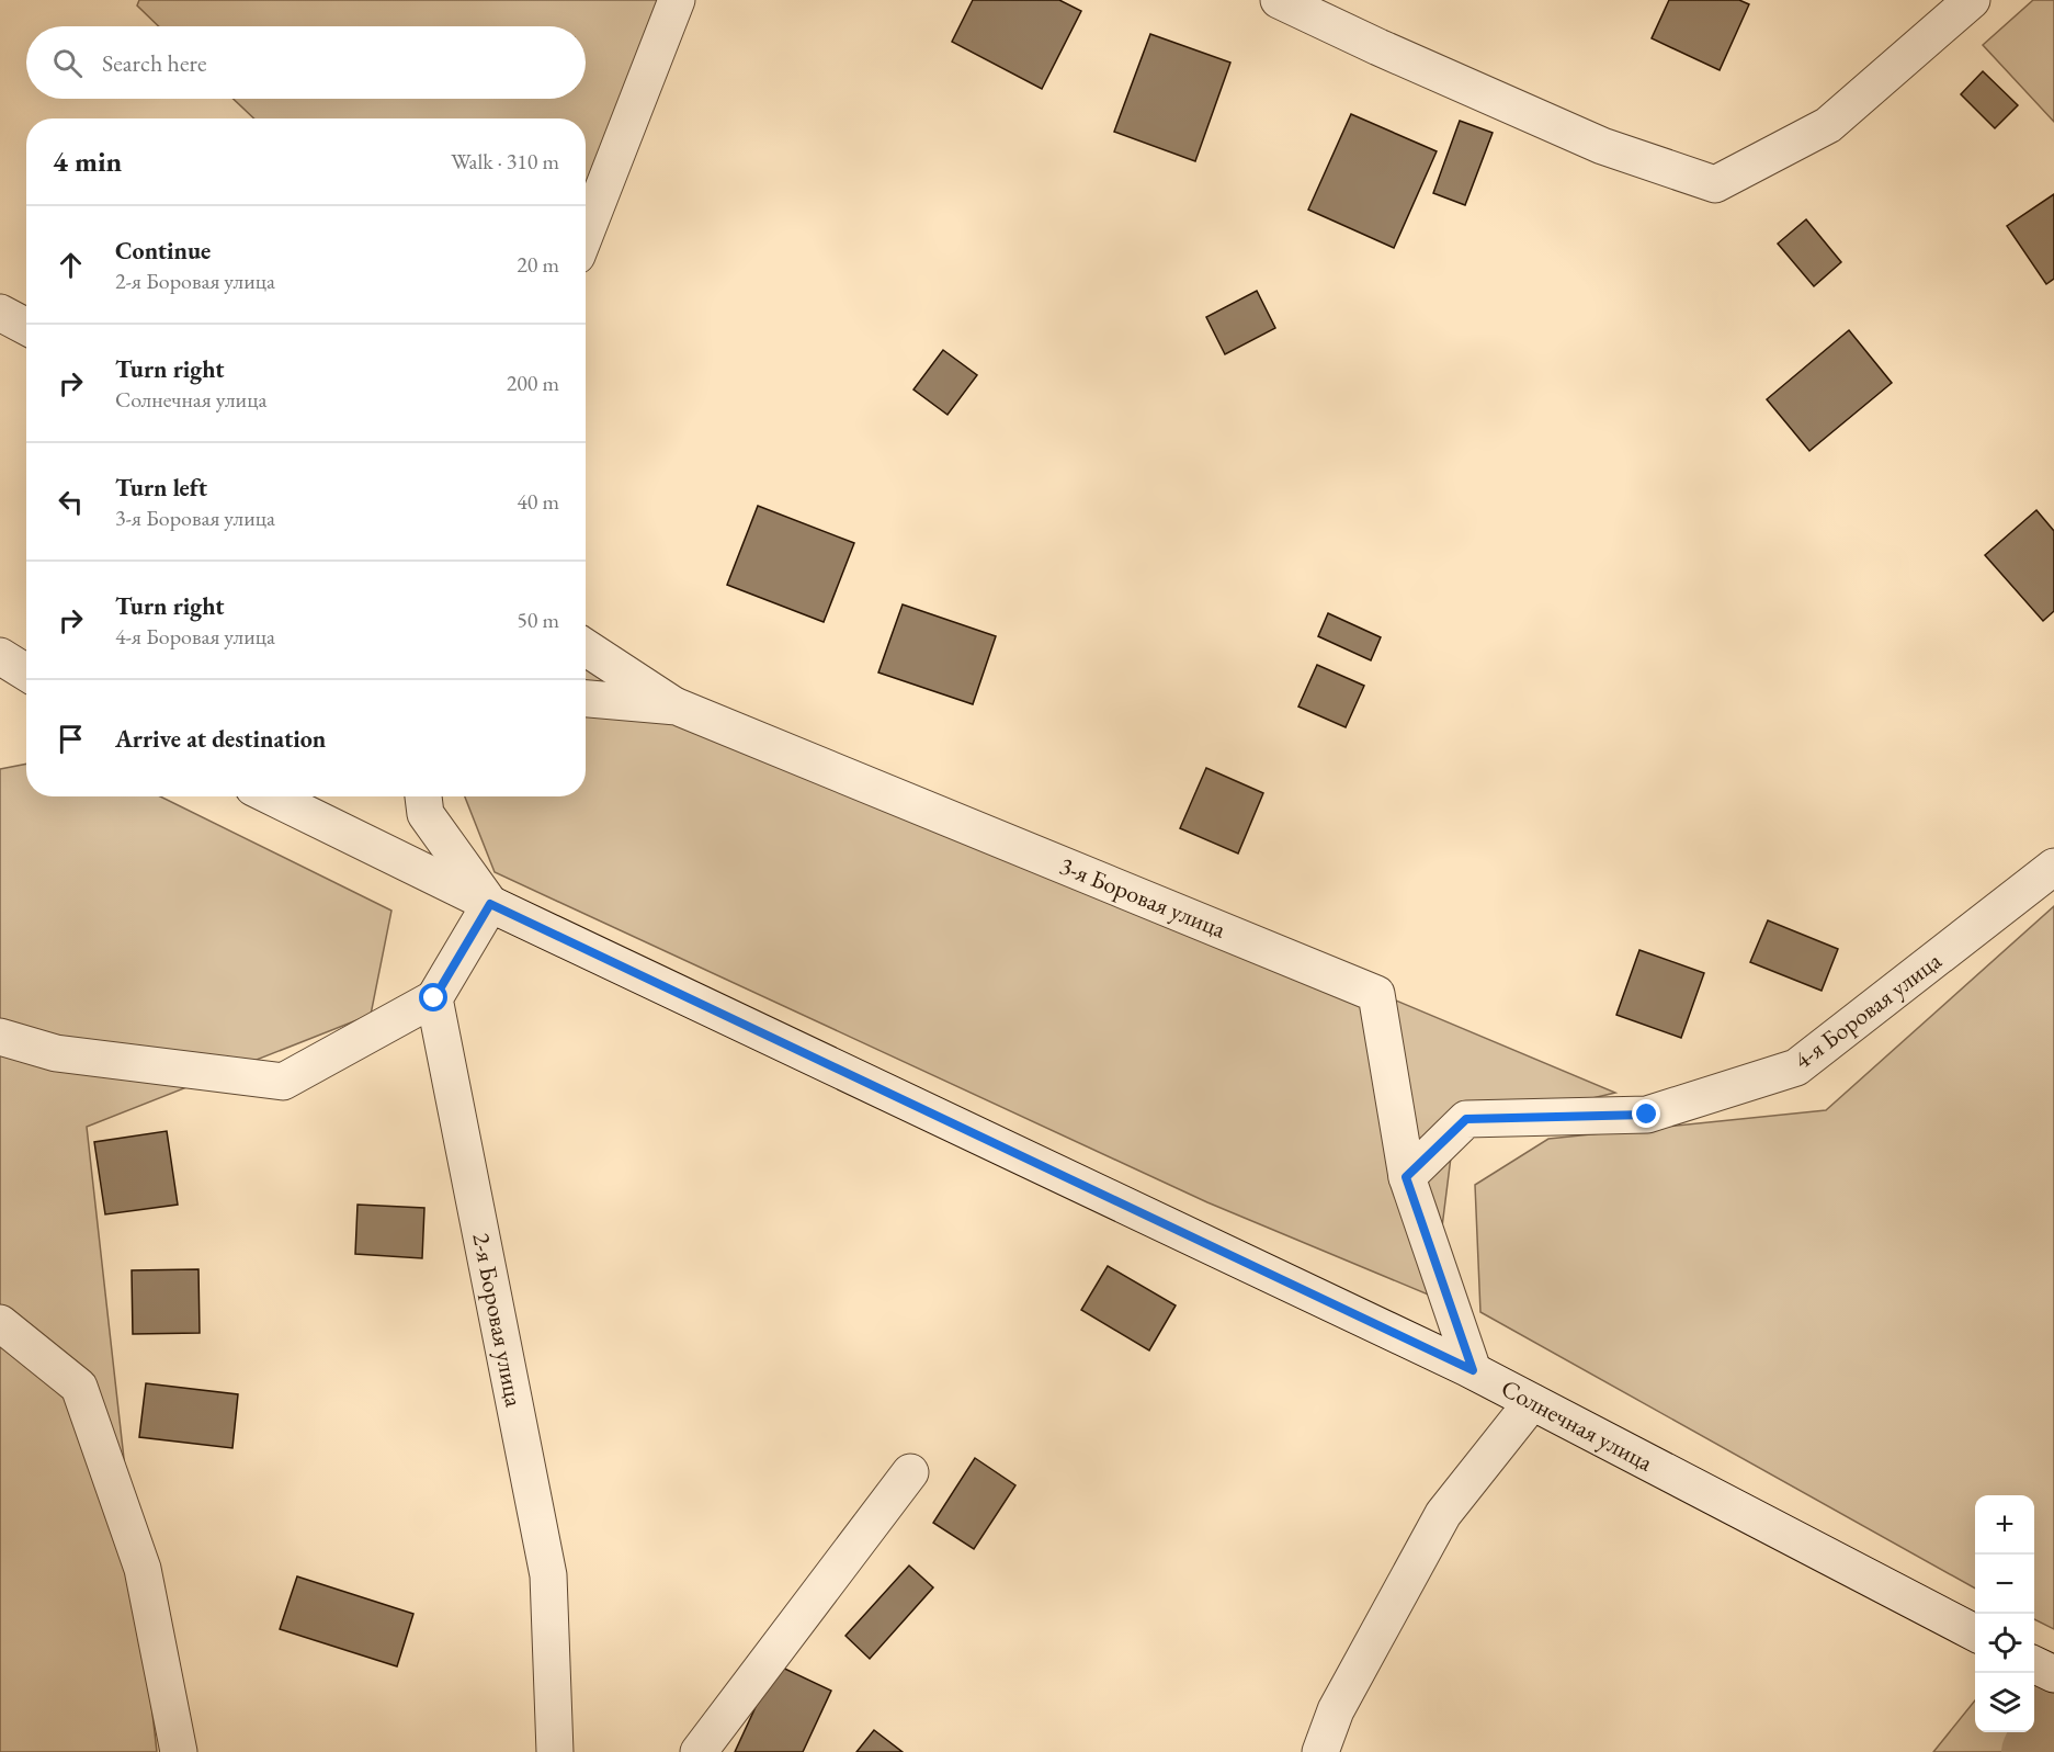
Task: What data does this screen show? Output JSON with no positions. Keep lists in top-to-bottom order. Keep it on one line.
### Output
{"streets":{"street":["3-я Боровая улица","4-я Боровая улица","2-я Боровая улица","Солнечная улица"]},"crossings":[["3-я Боровая улица","4-я Боровая улица"],["3-я Боровая улица","Солнечная улица"]],"page":{"search":"Search here","heading":["4 min","Walk · 310 m"],"list":[["Continue","2-я Боровая улица","20 m"],["Turn right","Солнечная улица","200 m"],["Turn left","3-я Боровая улица","40 m"],["Turn right","4-я Боровая улица","50 m"],"Arrive at destination"],"map_buttons":["+","−"]}}
